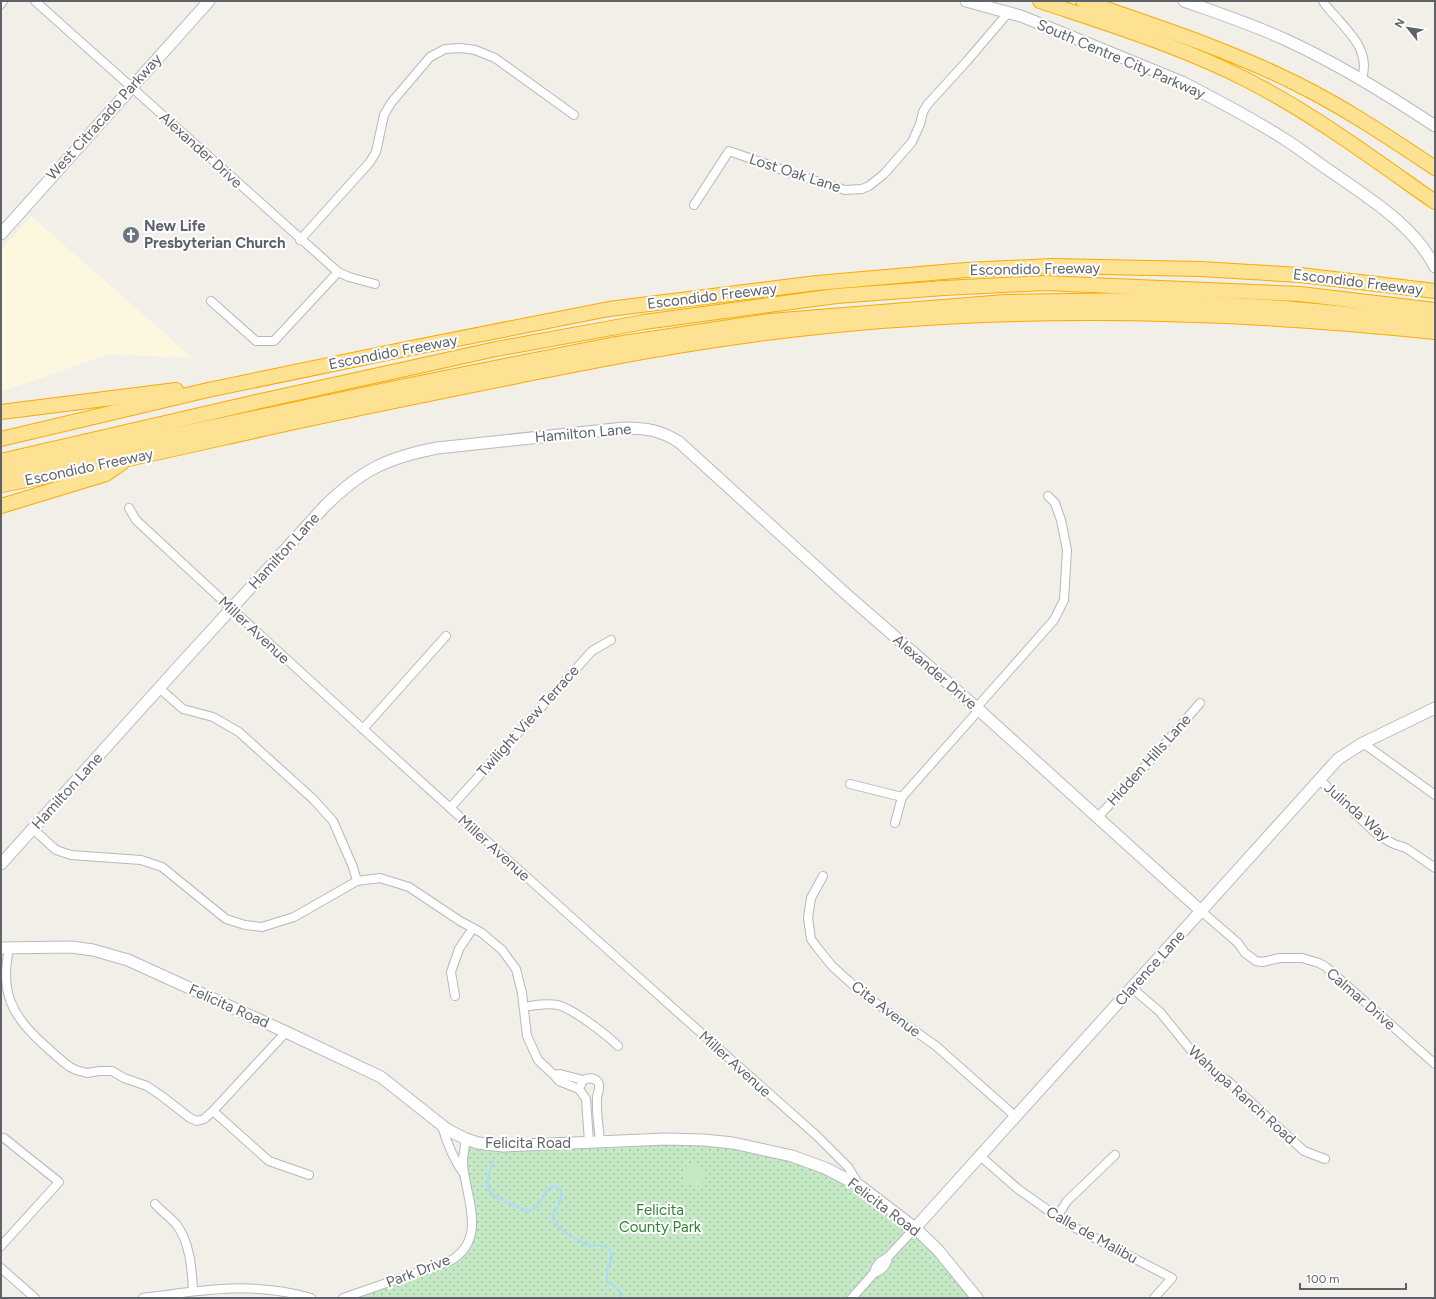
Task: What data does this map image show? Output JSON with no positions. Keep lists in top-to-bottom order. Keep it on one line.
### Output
{"streets":{"highway":["South Centre City Parkway","Escondido Freeway"],"street":["West Citracado Parkway","Alexander Drive","Lost Oak Lane","Hamilton Lane","Miller Avenue","Twilight View Terrace","Hidden Hills Lane","Julinda Way","Clarence Lane","Calmar Drive","Felicita Road","Cita Avenue","Wahupa Ranch Road","Calle de Malibu","Park Drive"]},"crossings":[["South Centre City Parkway","Lost Oak Lane"],["West Citracado Parkway","Alexander Drive"],["Alexander Drive","Hamilton Lane"],["Alexander Drive","Hidden Hills Lane"],["Alexander Drive","Clarence Lane"],["Alexander Drive","Calmar Drive"],["Hamilton Lane","Miller Avenue"],["Miller Avenue","Twilight View Terrace"],["Miller Avenue","Felicita Road"],["Julinda Way","Clarence Lane"],["Clarence Lane","Calmar Drive"],["Clarence Lane","Felicita Road"],["Clarence Lane","Cita Avenue"],["Clarence Lane","Wahupa Ranch Road"],["Clarence Lane","Calle de Malibu"],["Felicita Road","Park Drive"]],"parks":["Felicita County Park"],"places":{"church":["New Life Presbyterian Church"]},"scale_bar":"100 m","north":"top left"}
